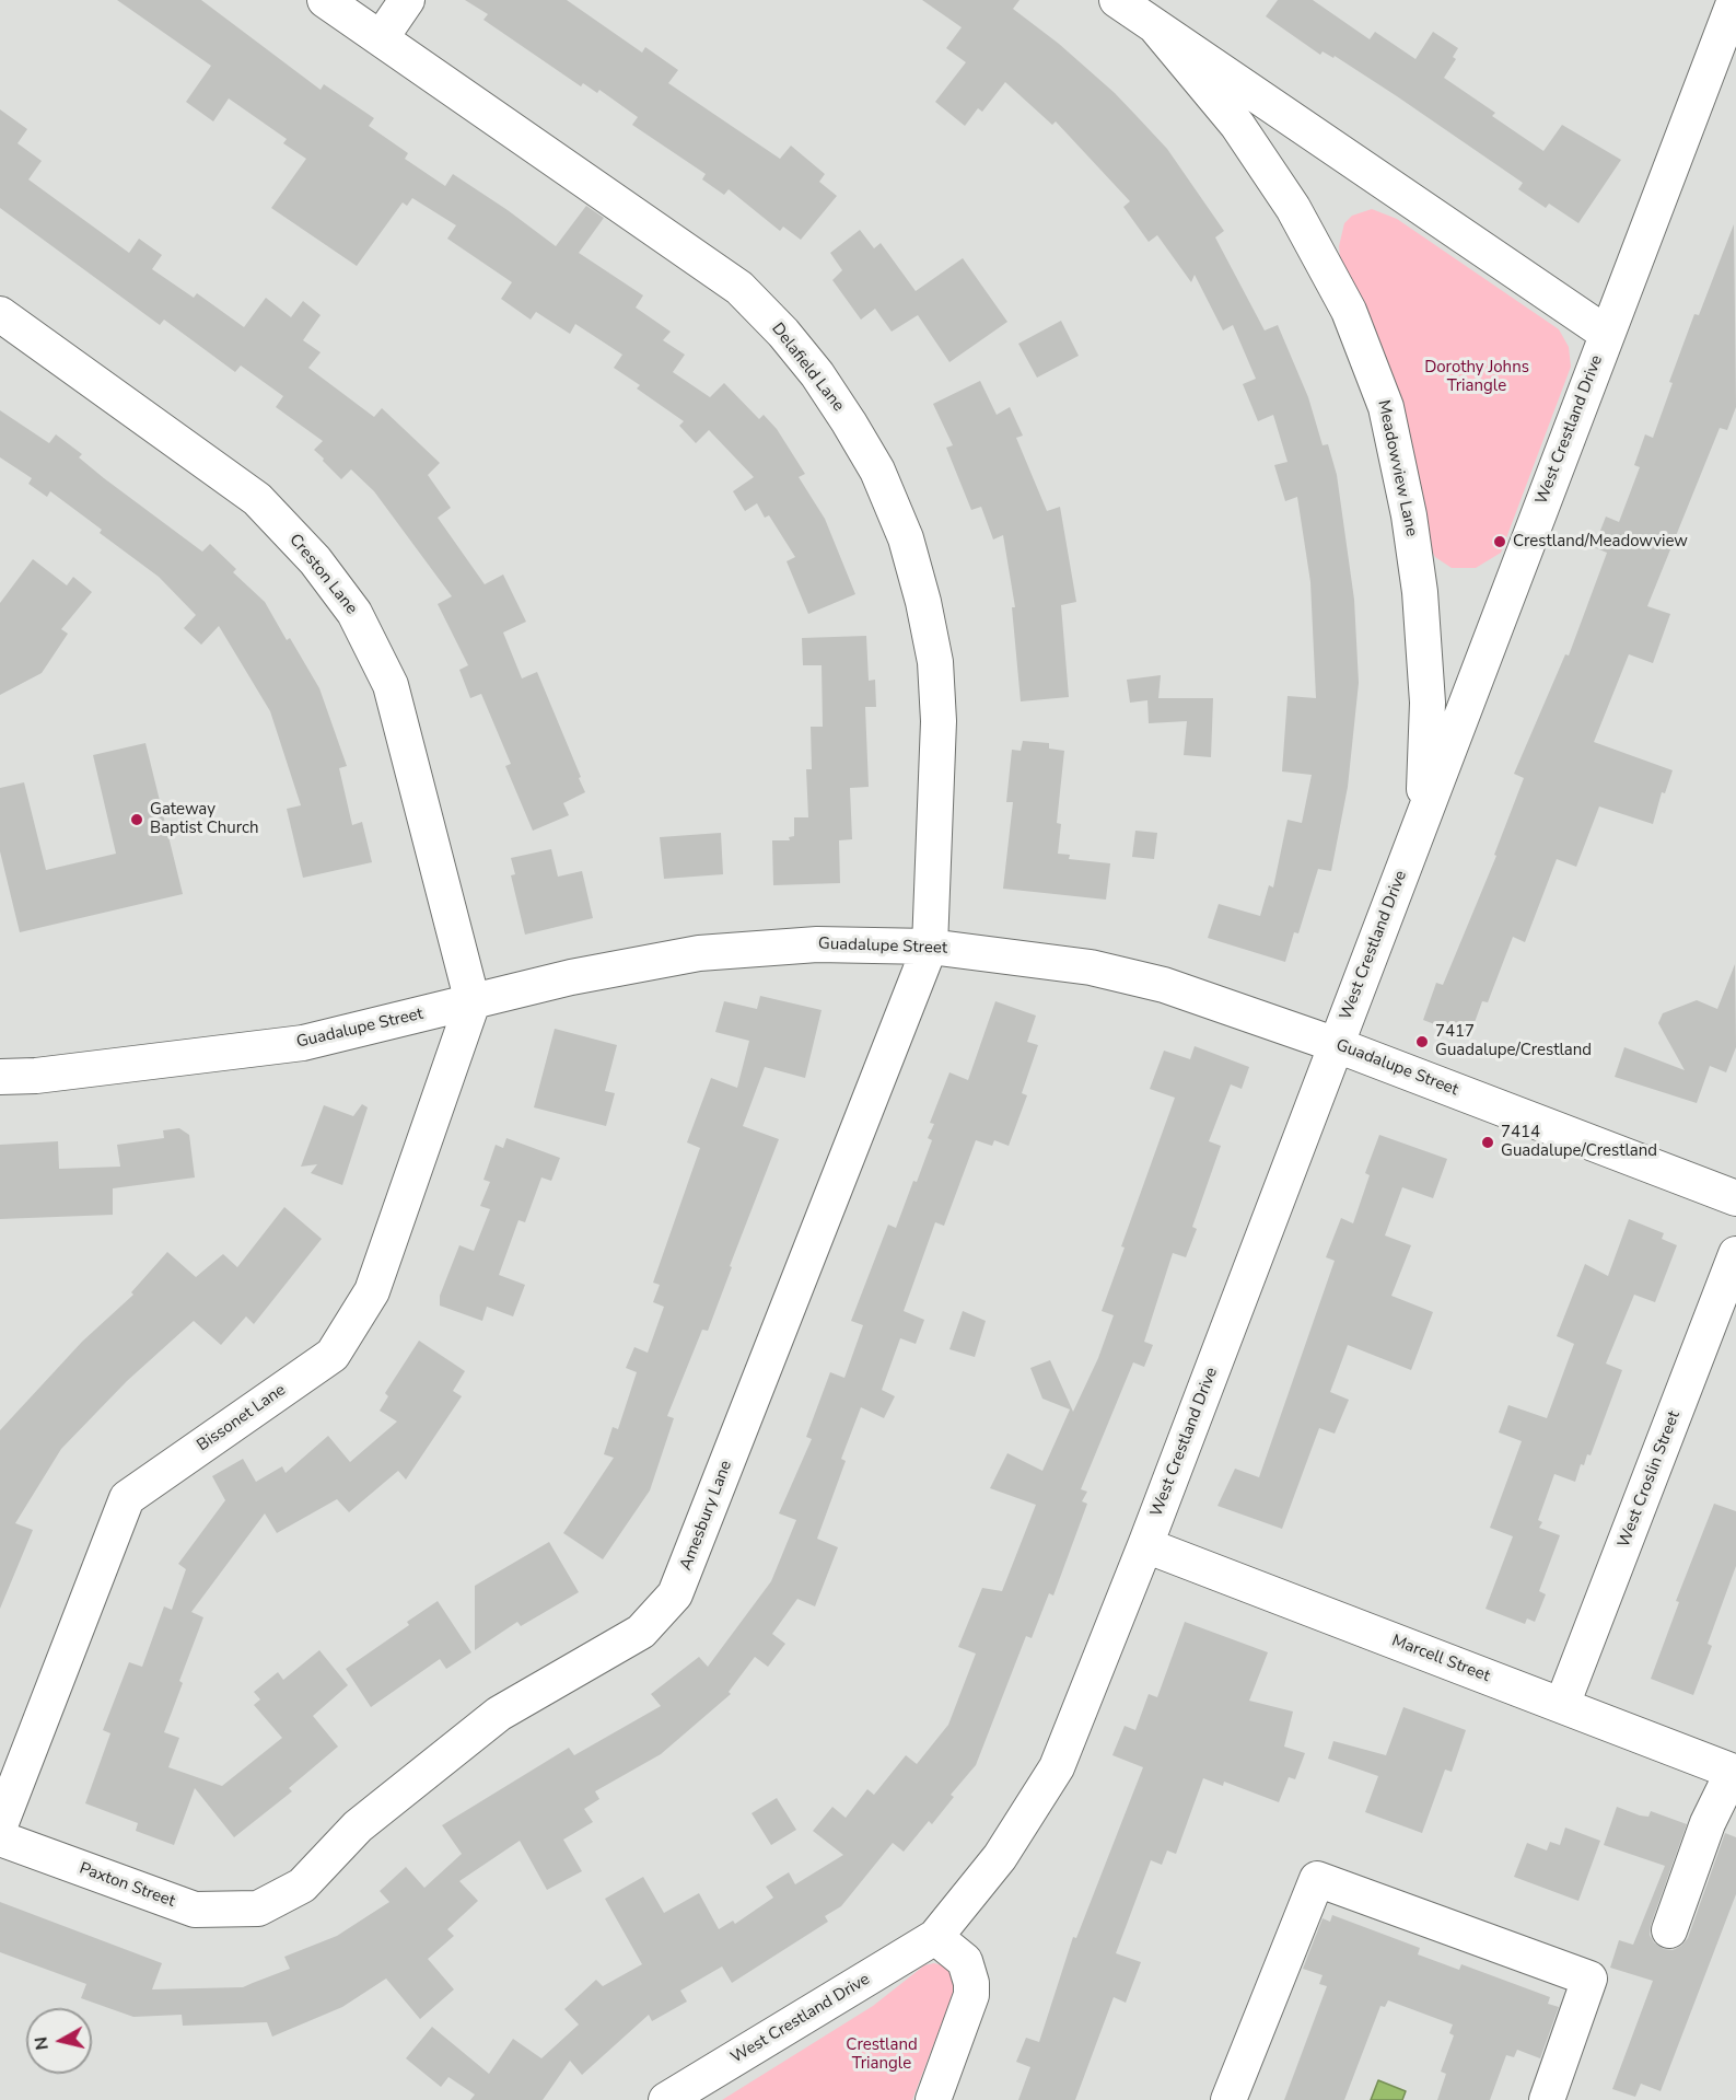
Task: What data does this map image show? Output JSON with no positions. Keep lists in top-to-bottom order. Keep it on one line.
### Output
{"streets":{"street":["Delafield Lane","West Crestland Drive","Meadowview Lane","Creston Lane","Guadalupe Street","Bissonet Lane","West Croslin Street","Amesbury Lane","Marcell Street","Paxton Street"]},"crossings":[["Delafield Lane","Guadalupe Street"],["Delafield Lane","Amesbury Lane"],["West Crestland Drive","Meadowview Lane"],["West Crestland Drive","Guadalupe Street"],["West Crestland Drive","Marcell Street"],["Creston Lane","Guadalupe Street"],["Creston Lane","Bissonet Lane"],["Guadalupe Street","Bissonet Lane"],["Guadalupe Street","Amesbury Lane"],["West Croslin Street","Marcell Street"],["Amesbury Lane","Paxton Street"]],"parks":["Dorothy Johns Triangle","Crestland Triangle"],"places":["Crestland/Meadowview","Gateway Baptist Church","7417 Guadalupe/Crestland","7414 Guadalupe/Crestland"],"north":"left"}
